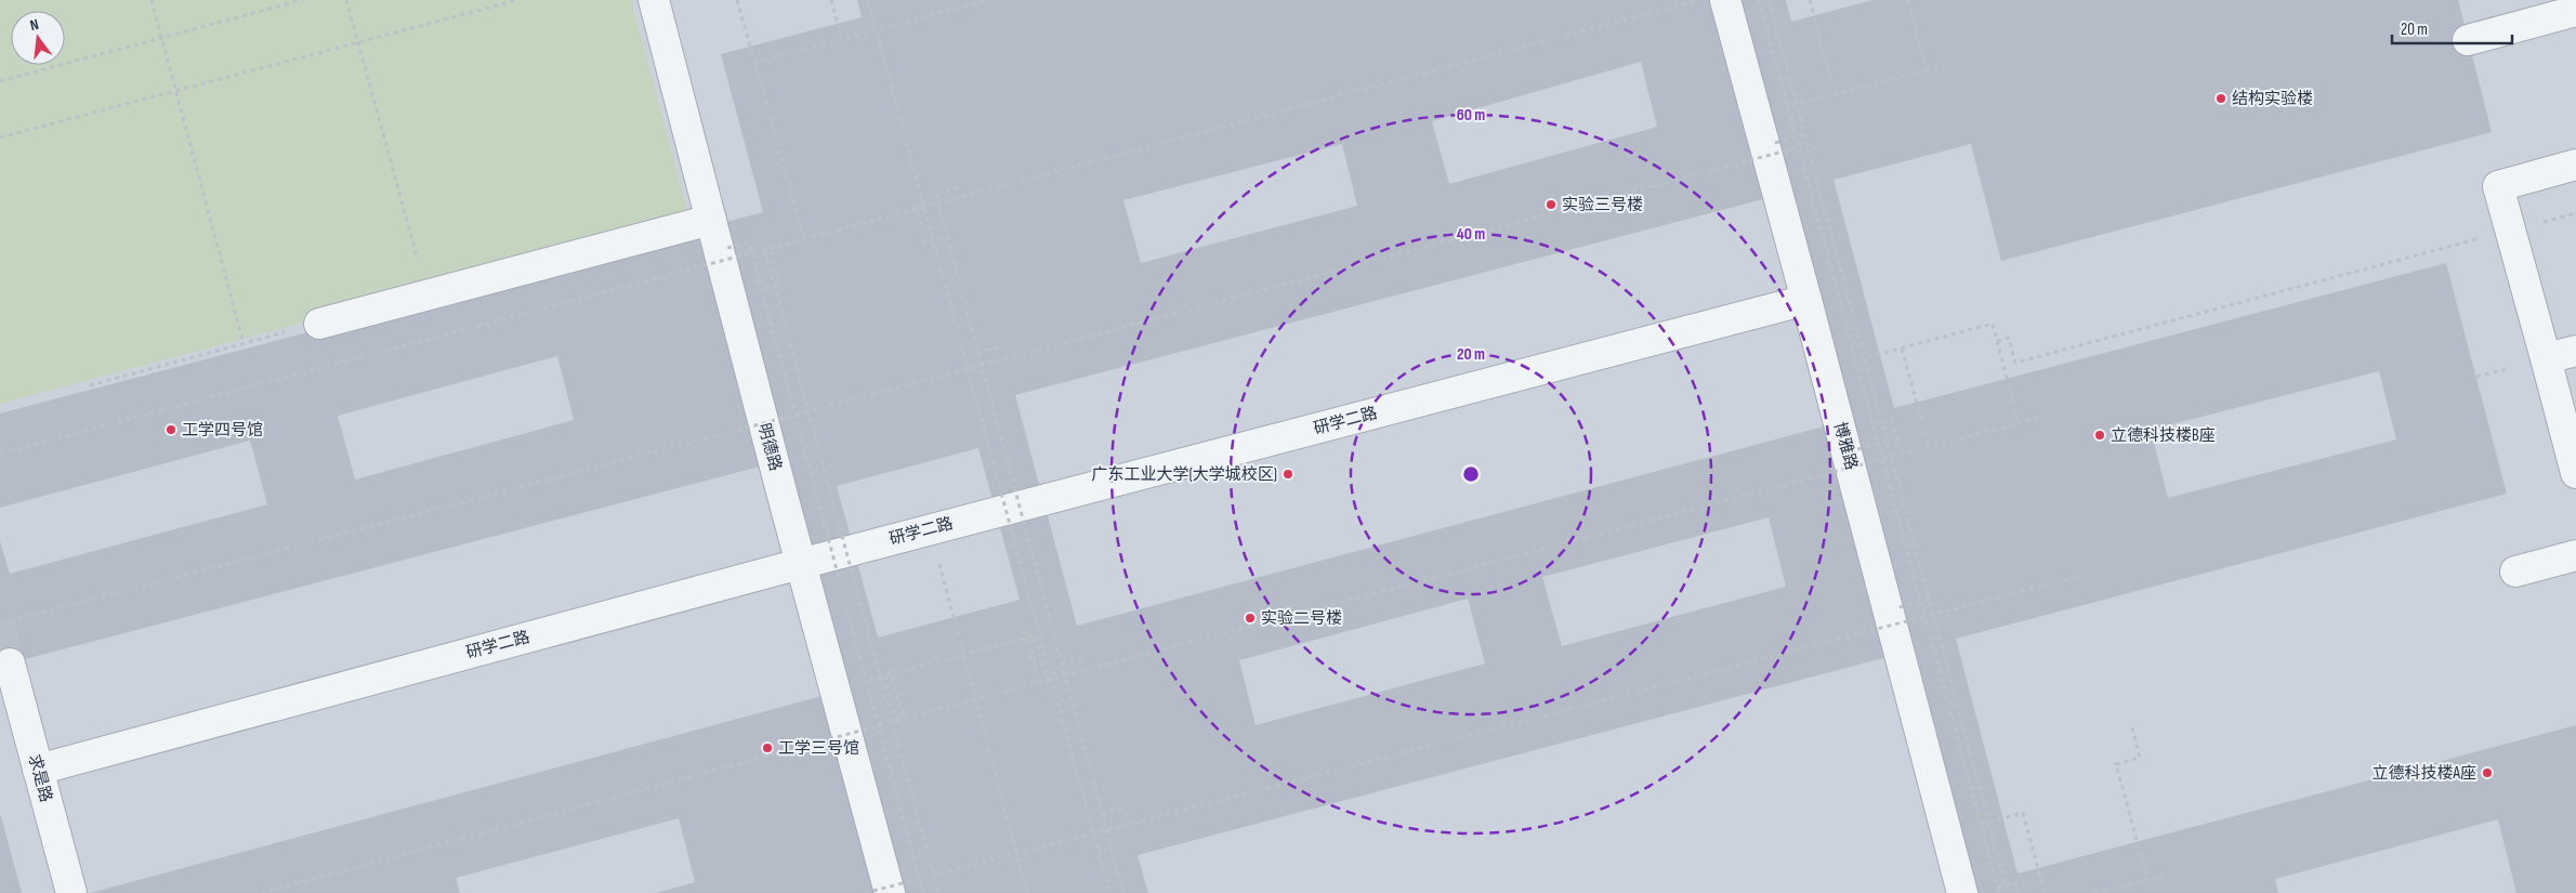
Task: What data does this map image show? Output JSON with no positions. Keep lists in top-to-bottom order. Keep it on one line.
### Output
{"streets":{"lane":["研学二路","博雅路","明德路","求是路"]},"crossings":[["研学二路","博雅路"],["研学二路","明德路"],["研学二路","求是路"]],"places":["结构实验楼","实验三号楼","工学四号馆","立德科技楼B座","广东工业大学(大学城校区)","实验二号楼","工学三号馆","立德科技楼A座"],"scale_bar":"20 m","north":"top","rings":["60 m","40 m","20 m"]}
